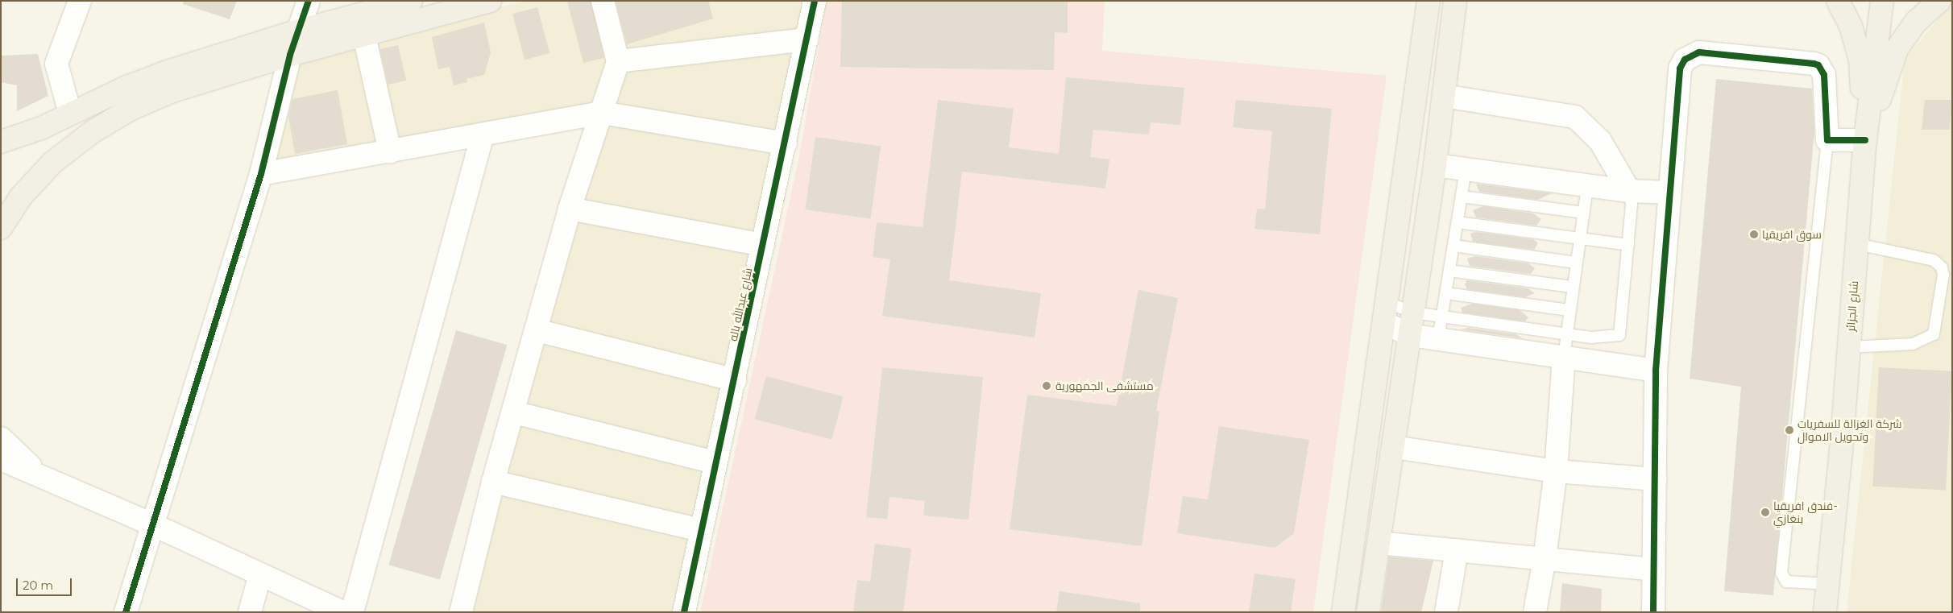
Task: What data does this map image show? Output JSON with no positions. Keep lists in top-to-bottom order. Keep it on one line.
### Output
{"streets":{"main road":["شارع الجزائر"],"street":["شارع عبدالله باله"]},"places":["سوق افريقيا","مستشفى الجمهورية","شركة الغزالة للسفريات وتحويل الاموال","فندق افريقيا- بنغازي"],"scale_bar":"20 m"}
